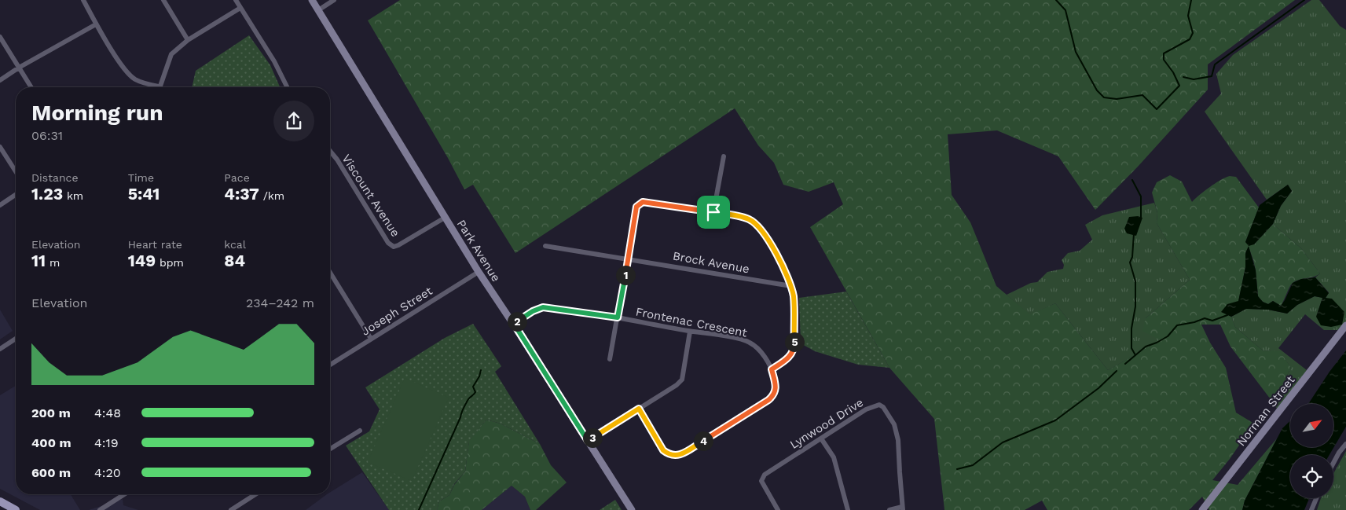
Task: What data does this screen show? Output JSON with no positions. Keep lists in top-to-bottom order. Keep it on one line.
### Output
{"streets":{"street":["Viscount Avenue","Park Avenue","Brock Avenue","Joseph Street","Frontenac Crescent","Norman Street","Lynwood Drive"]},"crossings":[["Viscount Avenue","Park Avenue"],["Park Avenue","Joseph Street"],["Park Avenue","Frontenac Crescent"]],"north":"top right","page":{"heading":["Morning run","06:31"],"stats":[["Distance","1.23 km"],["Time","5:41"],["Pace","4:37 /km"],["Elevation","11 m"],["Heart rate","149 bpm"],["kcal","84"]],"pins":["1","2","5","3","4"],"chart":["Elevation","234–242 m"],"list":[{"name":"200 m","note":"4:48"},{"name":"400 m","note":"4:19"},{"name":"600 m","note":"4:20"}]}}
